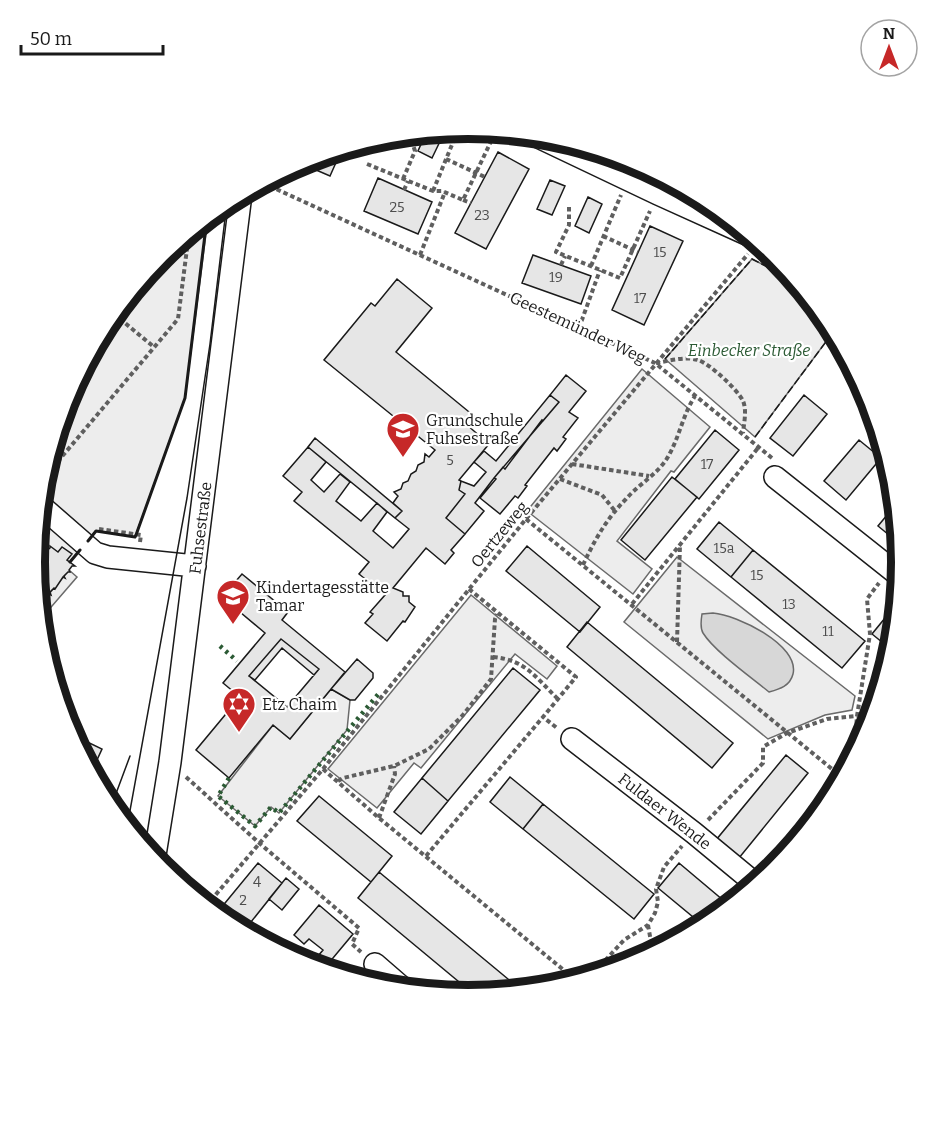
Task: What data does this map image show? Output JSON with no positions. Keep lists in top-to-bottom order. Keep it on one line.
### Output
{"streets":{"street":["Fuhsestraße","Fuldaer Wende"],"path":["Geestemünder Weg","Oertzeweg"]},"crossings":[["Geestemünder Weg","Oertzeweg"]],"parks":["Einbecker Straße"],"places":{"school or university":["Grundschule Fuhsestraße","Kindertagesstätte Tamar"],"synagogue":["Etz Chaim"]},"house_numbers":["25","23","15","19","17","5","17","15a","15","13","11","4","2"],"scale_bar":"50 m","north":"top"}
